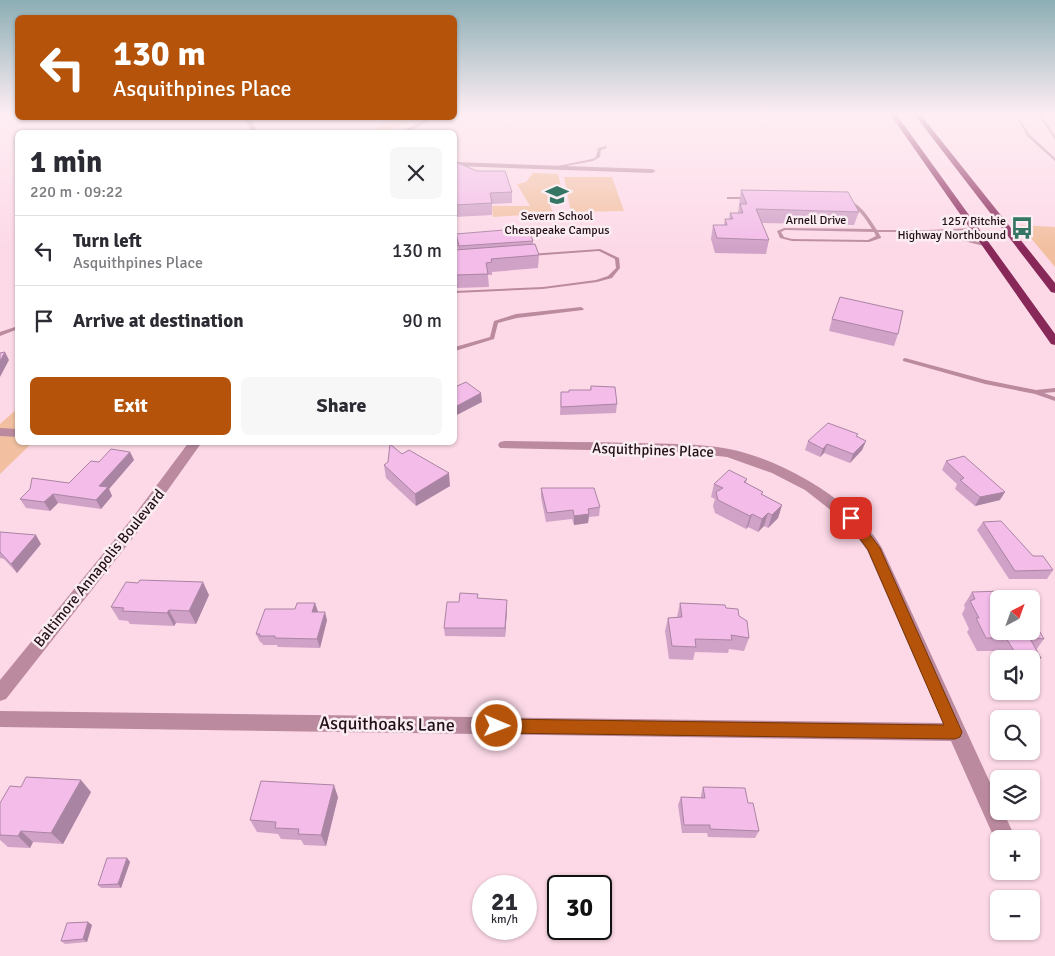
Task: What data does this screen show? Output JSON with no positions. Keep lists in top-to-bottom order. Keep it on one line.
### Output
{"streets":{"street":["Asquithpines Place","Baltimore Annapolis Boulevard","Asquithoaks Lane"],"lane":["Arnell Drive"]},"crossings":[["Asquithpines Place","Asquithoaks Lane"]],"places":{"school or university":["Severn School Chesapeake Campus"],"bus stop":["1257 Ritchie Highway Northbound"]},"north":"top right","page":{"turn":["130 m","Asquithpines Place"],"heading":["1 min","220 m · 09:22"],"list":[{"name":"Turn left","note":"Asquithpines Place","value":"130 m"},{"name":"Arrive at destination","value":"90 m"}],"buttons":["Exit","Share"],"map_buttons":["+","−"],"speed":"21 km/h","limit":"30"}}
